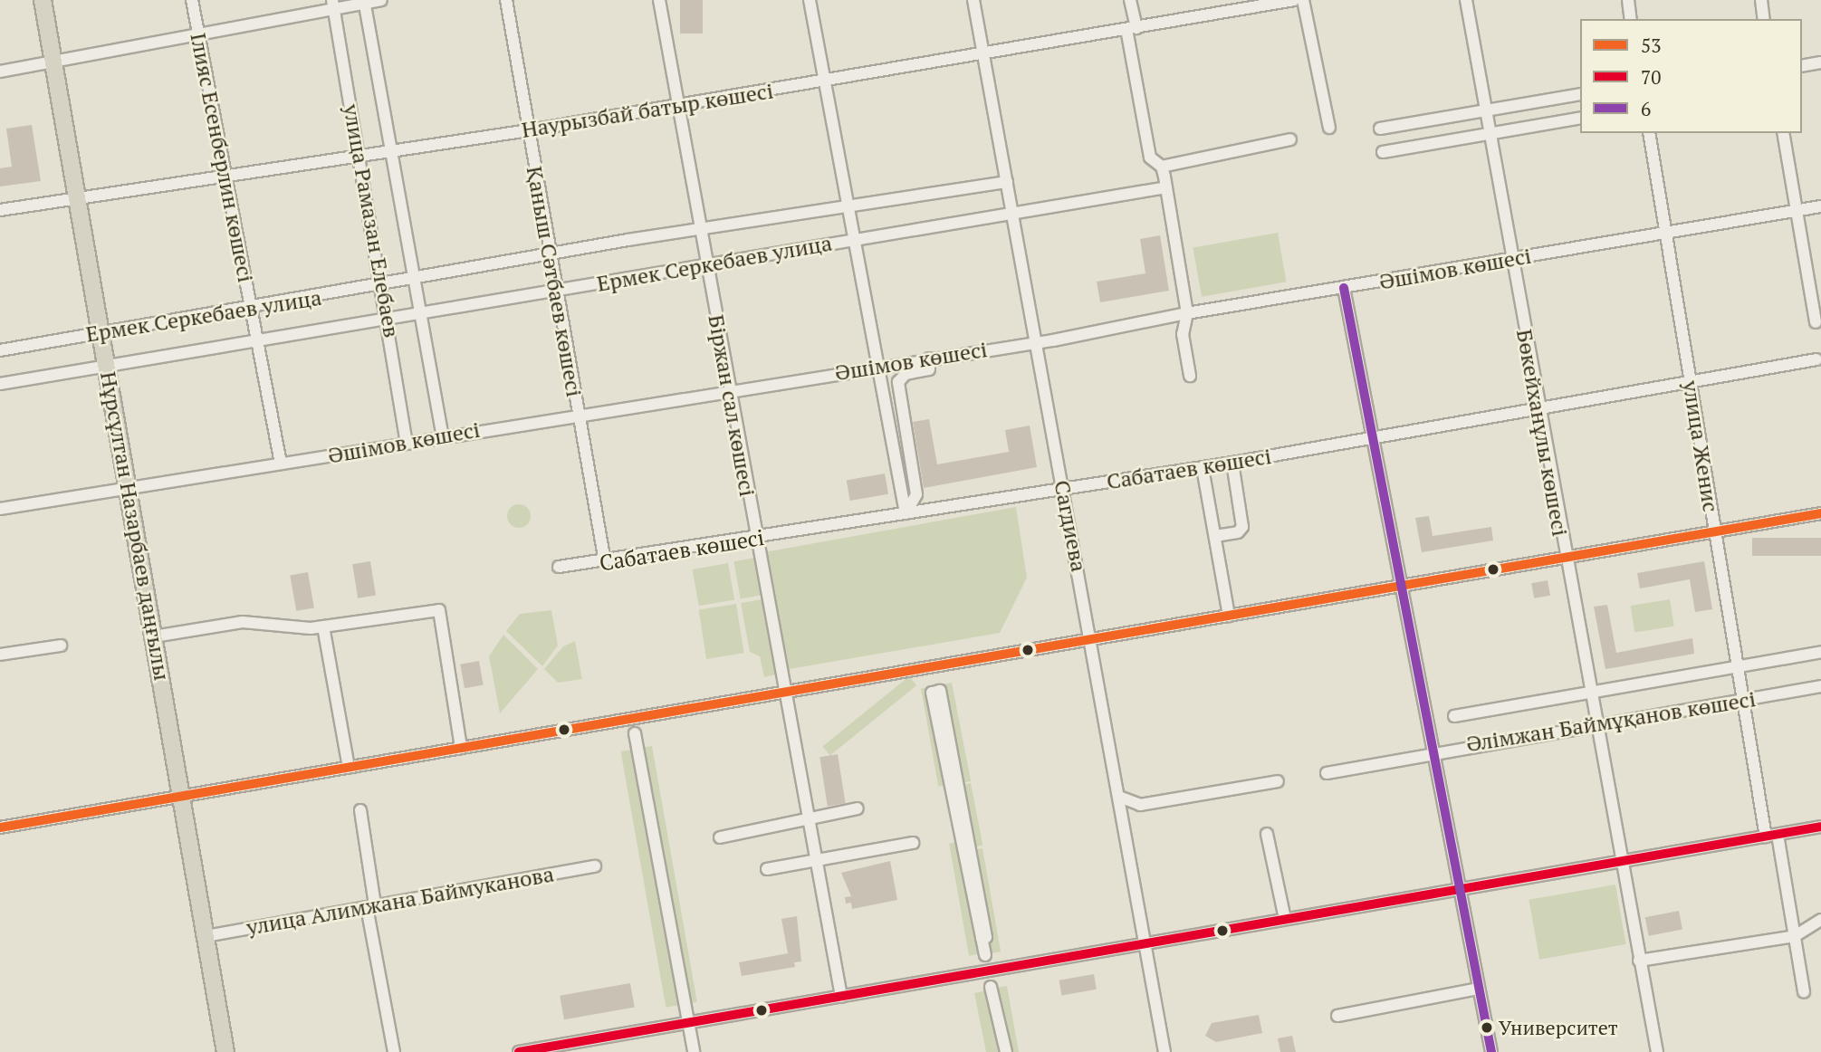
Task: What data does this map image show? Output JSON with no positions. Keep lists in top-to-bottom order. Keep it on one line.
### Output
{"streets":{"highway":["Нұрсұлтан Назарбаев даңғылы"],"street":["Наурызбай батыр көшесі","Ілияс Есенберлин көшесі","улица Рамазан Елебаев","Ермек Серкебаев улица","Әшімов көшесі","Қаныш Сәтбаев көшесі","Біржан сал көшесі","Бөкейханұлы көшесі","улица Женис","Сабатаев көшесі","Сагдиева","Әлімжан Баймұқанов көшесі","улица Алимжана Баймуканова"]},"crossings":[["Наурызбай батыр көшесі","Ілияс Есенберлин көшесі"],["Наурызбай батыр көшесі","улица Рамазан Елебаев"],["Наурызбай батыр көшесі","Қаныш Сәтбаев көшесі"],["Наурызбай батыр көшесі","Біржан сал көшесі"],["Наурызбай батыр көшесі","Нұрсұлтан Назарбаев даңғылы"],["Наурызбай батыр көшесі","Сагдиева"],["Ілияс Есенберлин көшесі","Ермек Серкебаев улица"],["Ілияс Есенберлин көшесі","Әшімов көшесі"],["улица Рамазан Елебаев","Ермек Серкебаев улица"],["улица Рамазан Елебаев","Әшімов көшесі"],["Ермек Серкебаев улица","Қаныш Сәтбаев көшесі"],["Ермек Серкебаев улица","Біржан сал көшесі"],["Ермек Серкебаев улица","Нұрсұлтан Назарбаев даңғылы"],["Ермек Серкебаев улица","Сагдиева"],["Әшімов көшесі","Қаныш Сәтбаев көшесі"],["Әшімов көшесі","Біржан сал көшесі"],["Әшімов көшесі","Бөкейханұлы көшесі"],["Әшімов көшесі","улица Женис"],["Әшімов көшесі","Нұрсұлтан Назарбаев даңғылы"],["Әшімов көшесі","Сагдиева"],["Қаныш Сәтбаев көшесі","Сабатаев көшесі"],["Біржан сал көшесі","Сабатаев көшесі"],["Бөкейханұлы көшесі","Сабатаев көшесі"],["Бөкейханұлы көшесі","Әлімжан Баймұқанов көшесі"],["улица Женис","Сабатаев көшесі"],["улица Женис","Әлімжан Баймұқанов көшесі"],["Сабатаев көшесі","Сагдиева"],["Нұрсұлтан Назарбаев даңғылы","улица Алимжана Баймуканова"]],"places":["Университет"],"lines":["transit line 6","transit line 53","transit line 70"],"legend":["53","70","6"]}
